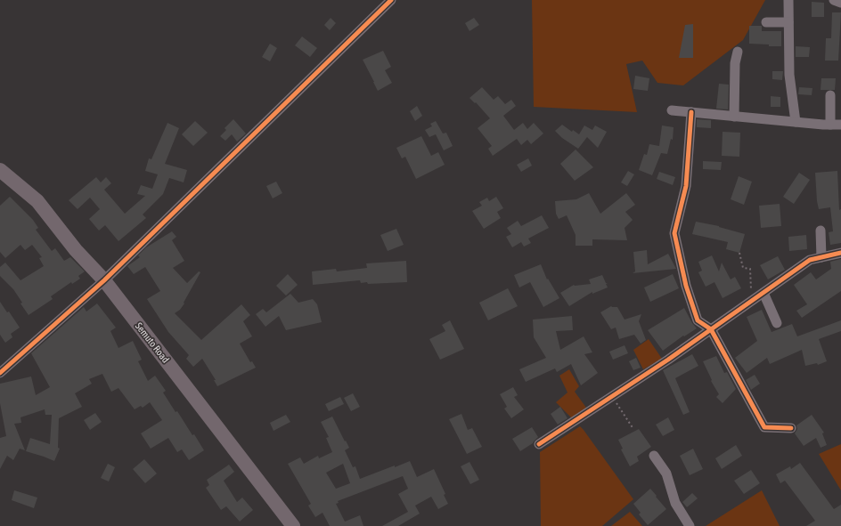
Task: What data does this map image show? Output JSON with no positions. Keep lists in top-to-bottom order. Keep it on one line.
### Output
{"streets":{"main road":["Semuto Road"]}}
